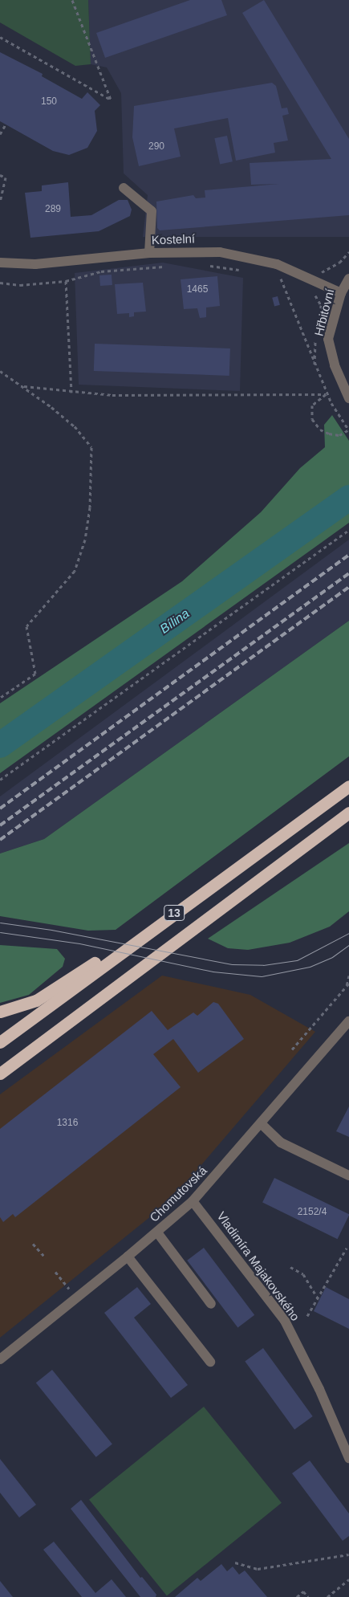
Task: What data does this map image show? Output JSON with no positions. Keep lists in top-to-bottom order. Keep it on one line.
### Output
{"streets":{"highway":["13"],"street":["Kostelní","Hřbitovní","Chomutovská","Vladimíra Majakovského"]},"crossings":[["Kostelní","Hřbitovní"],["Chomutovská","Vladimíra Majakovského"]],"water":["Bílina"],"house_numbers":["150","290","289","1465","1316","2152/4"]}
